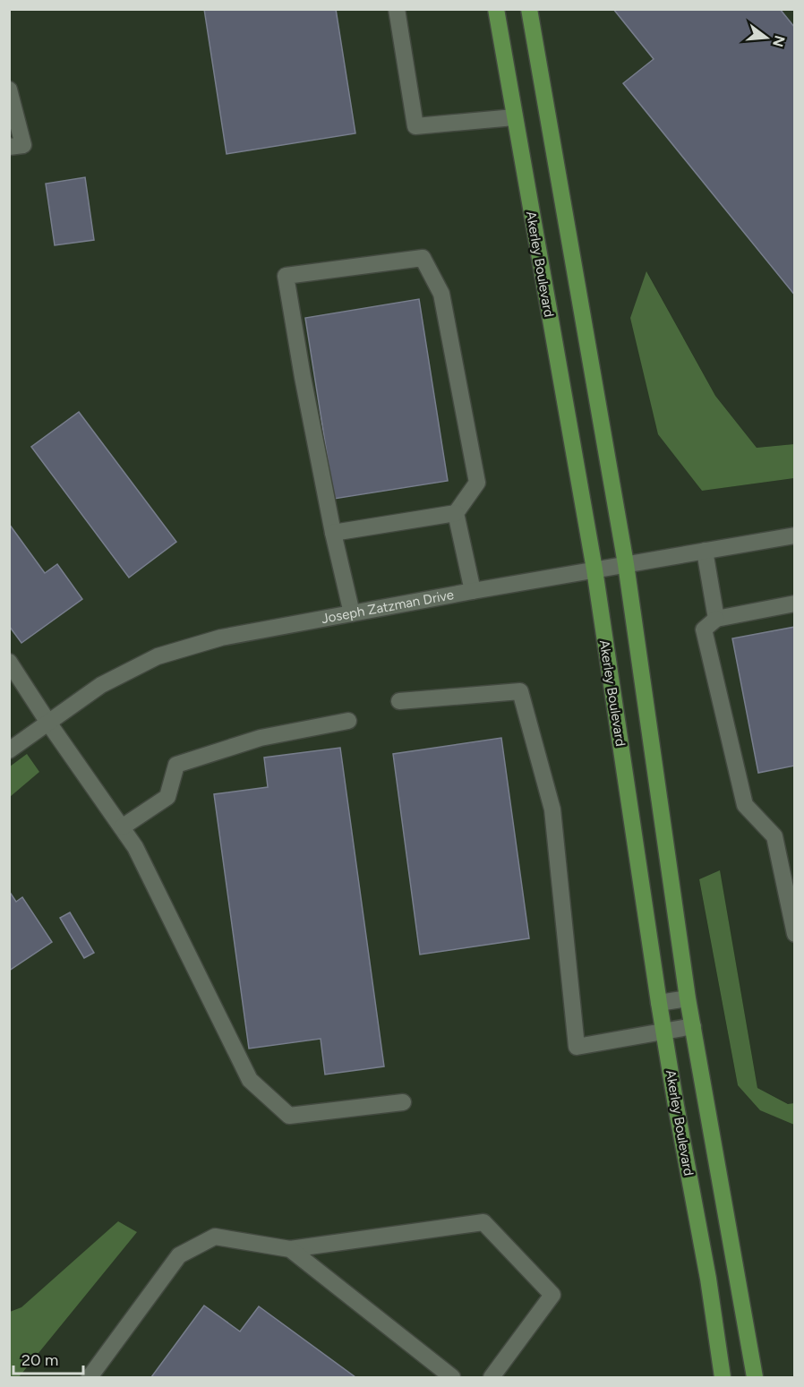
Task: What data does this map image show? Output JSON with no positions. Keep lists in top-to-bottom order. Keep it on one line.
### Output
{"streets":{"main road":["Akerley Boulevard"],"street":["Joseph Zatzman Drive"]},"crossings":[["Akerley Boulevard","Joseph Zatzman Drive"]],"scale_bar":"20 m","north":"right"}
